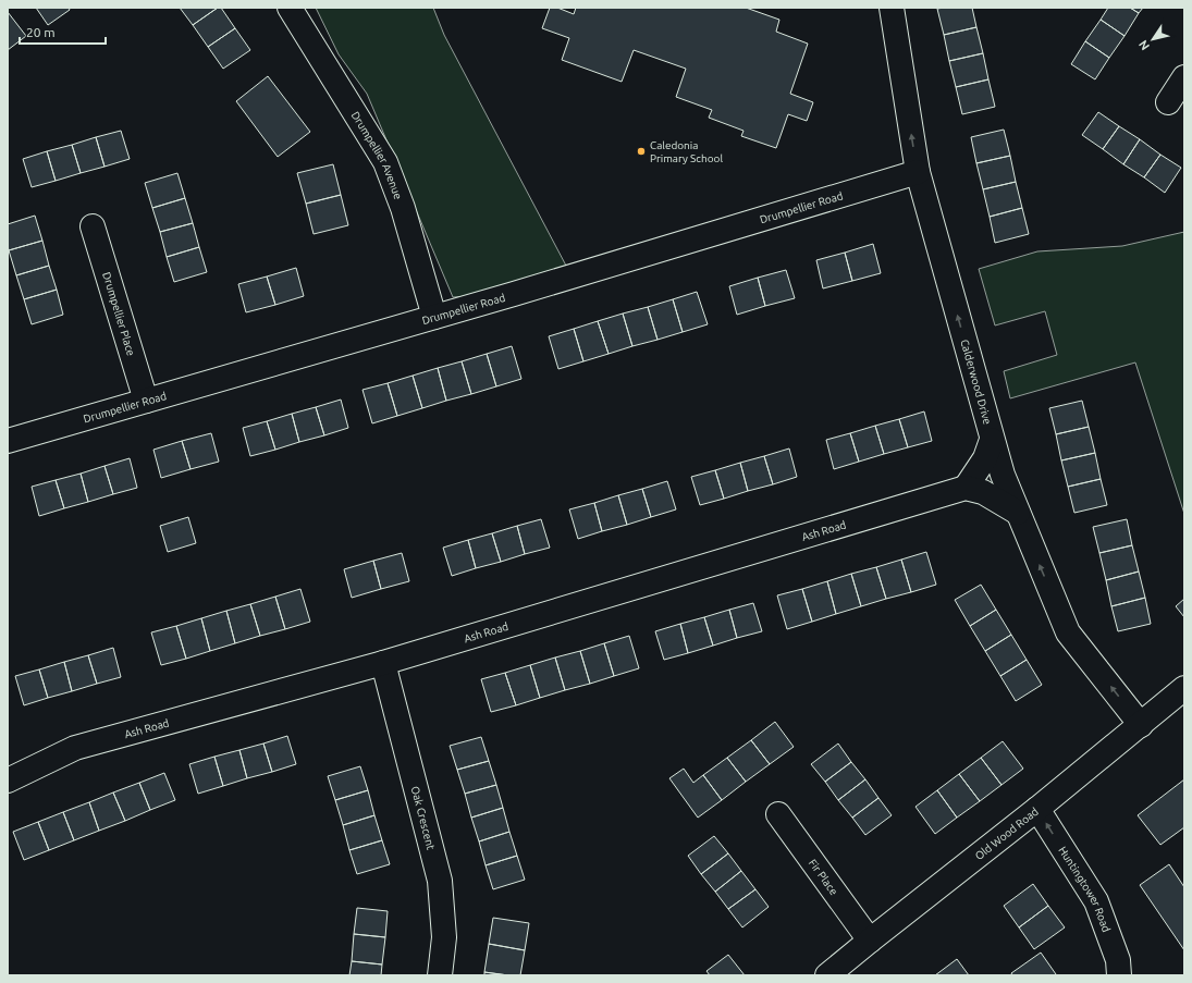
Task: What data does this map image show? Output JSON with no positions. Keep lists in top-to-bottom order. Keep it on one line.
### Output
{"streets":{"street":["Drumpellier Avenue","Drumpellier Road","Drumpellier Place","Calderwood Drive","Ash Road","Oak Crescent","Old Wood Road","Fir Place","Huntingtower Road"]},"crossings":[["Drumpellier Avenue","Drumpellier Road"],["Drumpellier Road","Drumpellier Place"],["Drumpellier Road","Calderwood Drive"],["Calderwood Drive","Old Wood Road"],["Ash Road","Oak Crescent"],["Old Wood Road","Fir Place"],["Old Wood Road","Huntingtower Road"]],"one_way":["Calderwood Drive","Huntingtower Road"],"places":["Caledonia Primary School"],"scale_bar":"20 m","north":"bottom left"}
